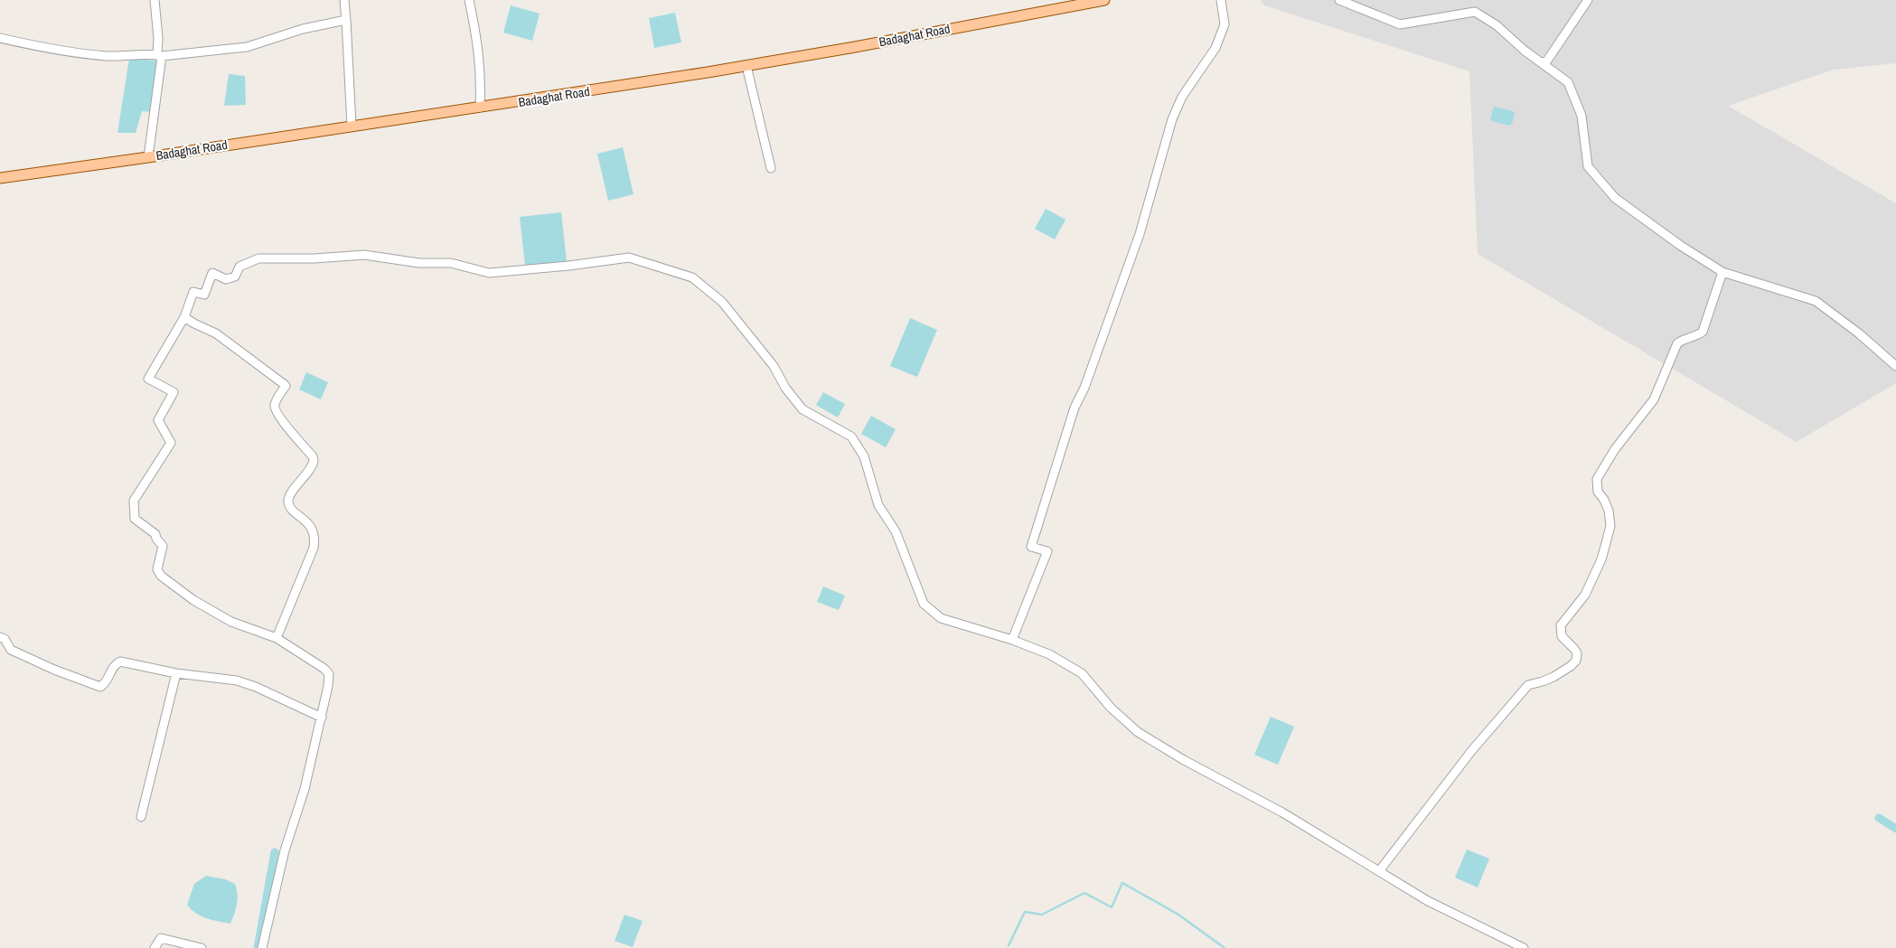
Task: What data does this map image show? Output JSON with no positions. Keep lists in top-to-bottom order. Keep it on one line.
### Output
{"streets":{"main road":["Badaghat Road"]}}
